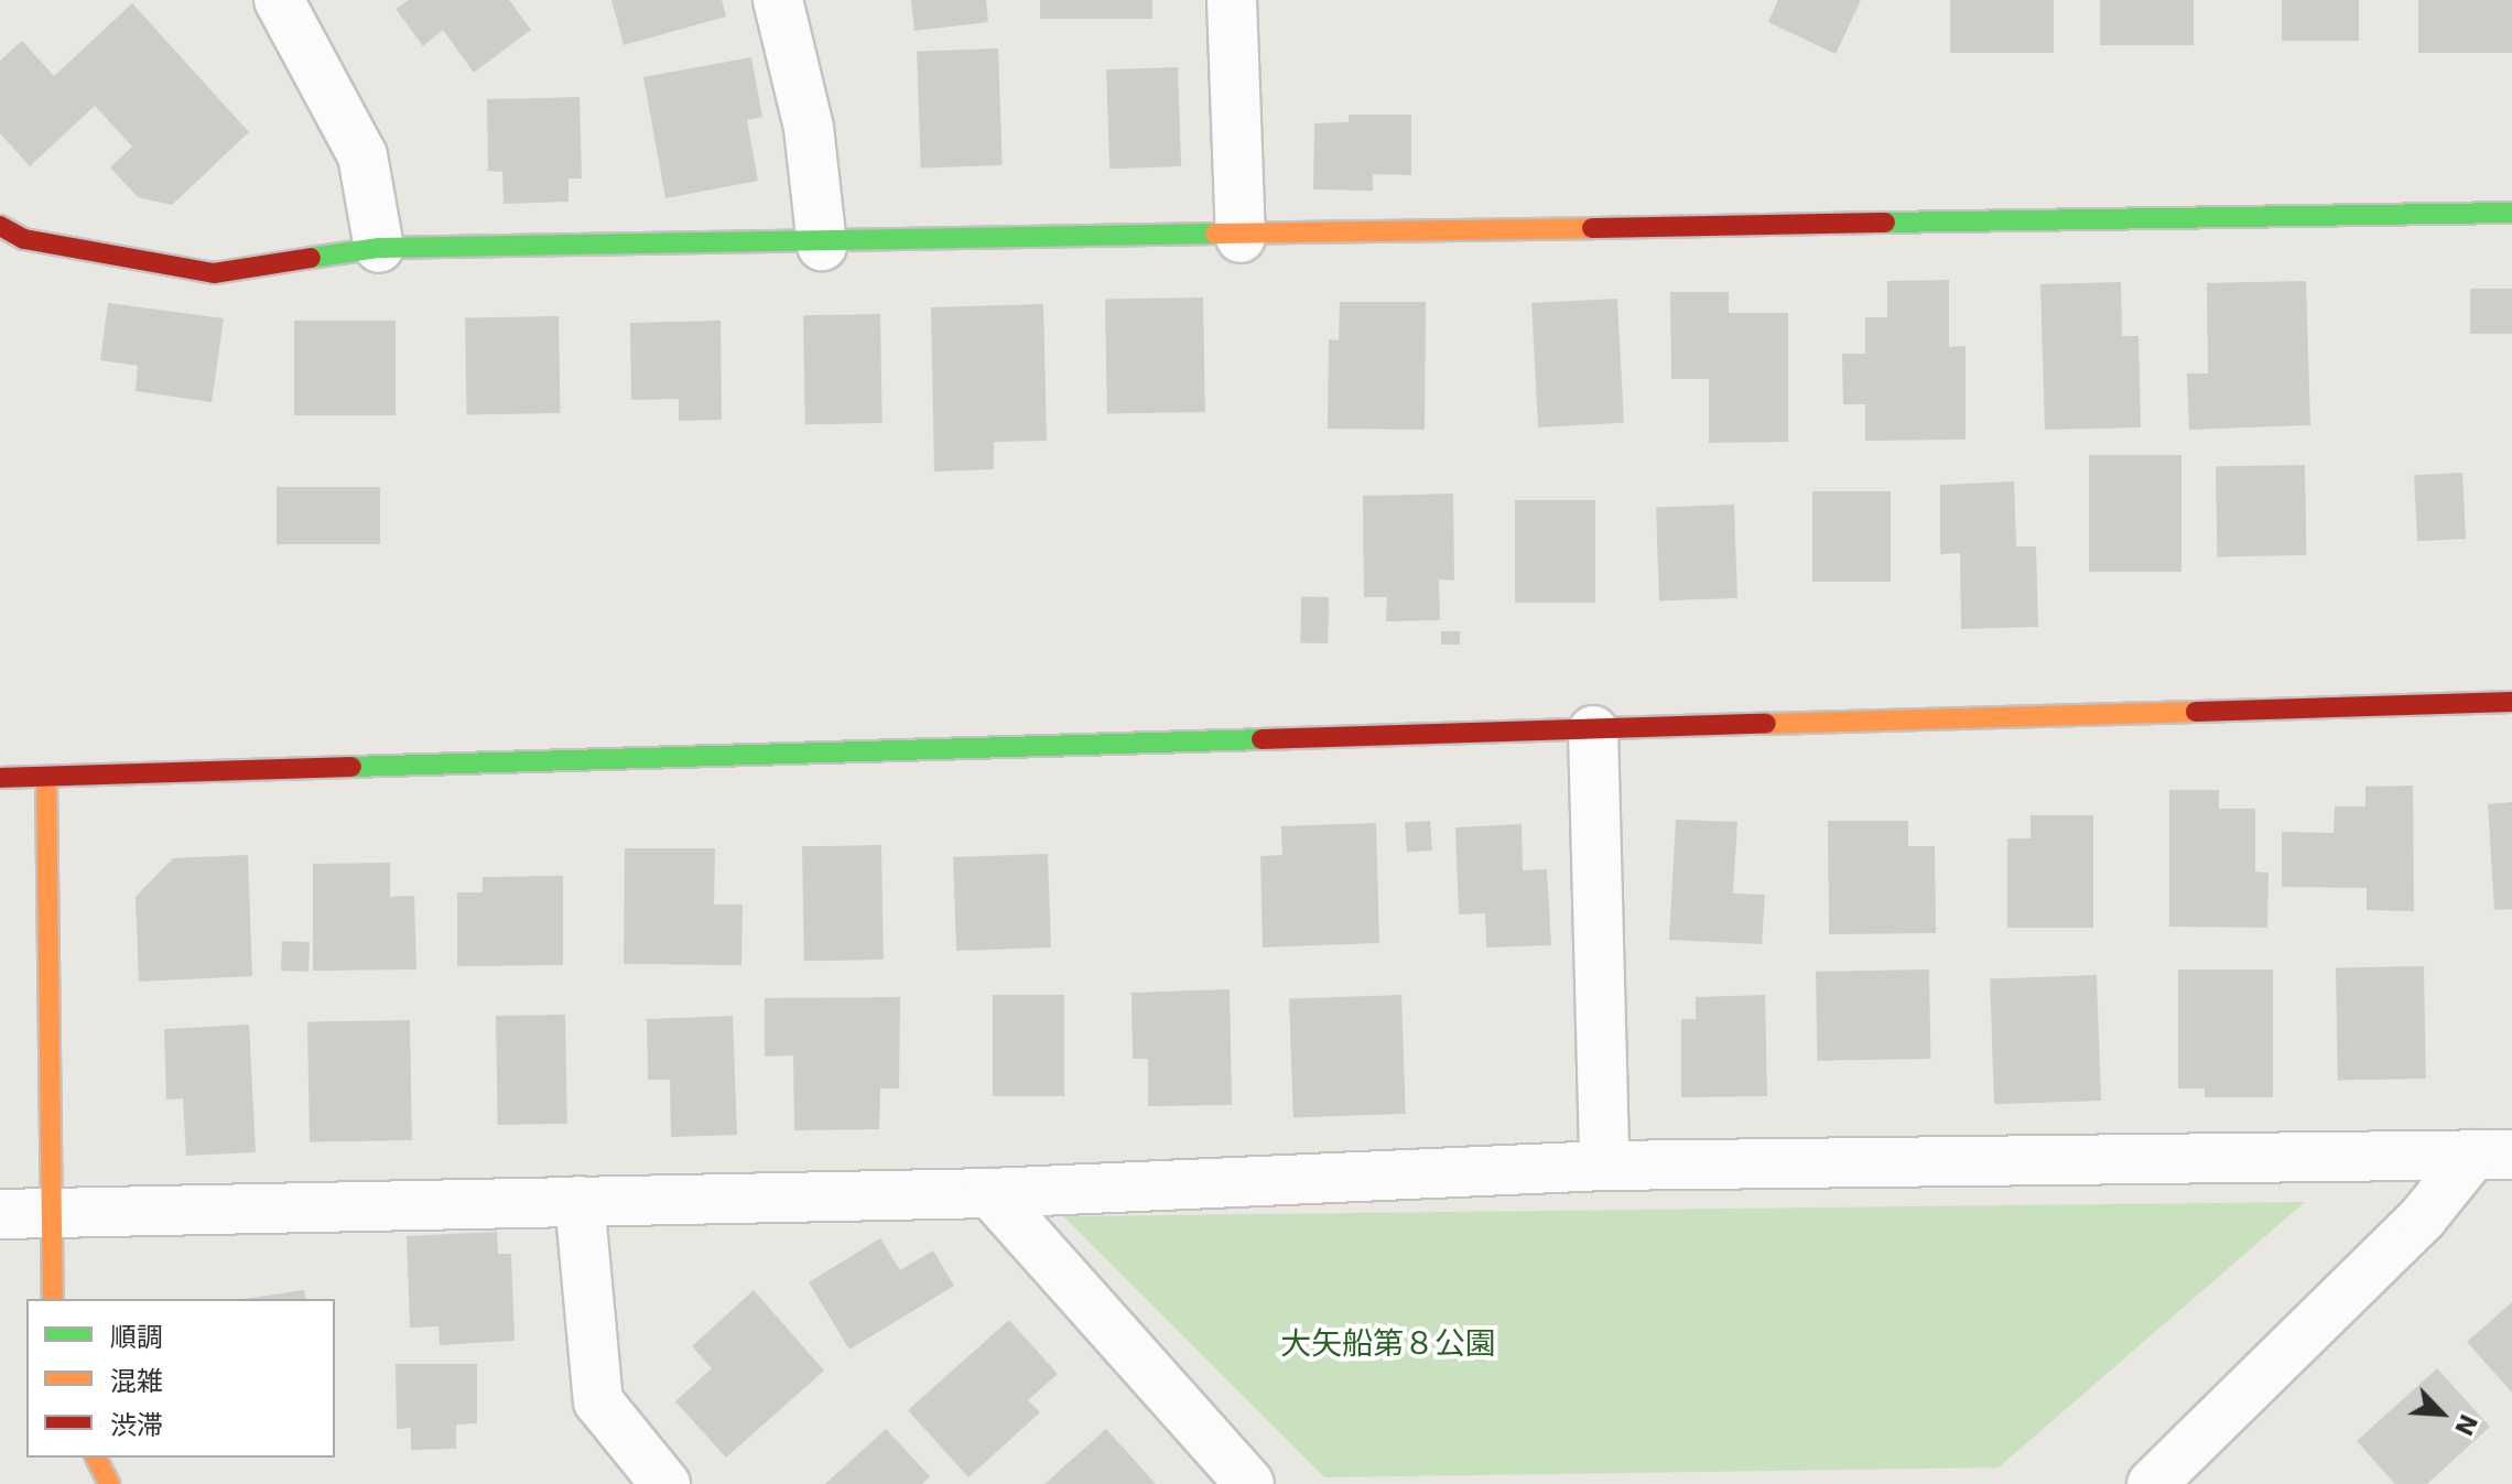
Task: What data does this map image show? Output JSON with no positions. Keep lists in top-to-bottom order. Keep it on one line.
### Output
{"parks":["大矢船第８公園"],"legend":["順調","混雑","渋滞"],"north":"bottom right"}
